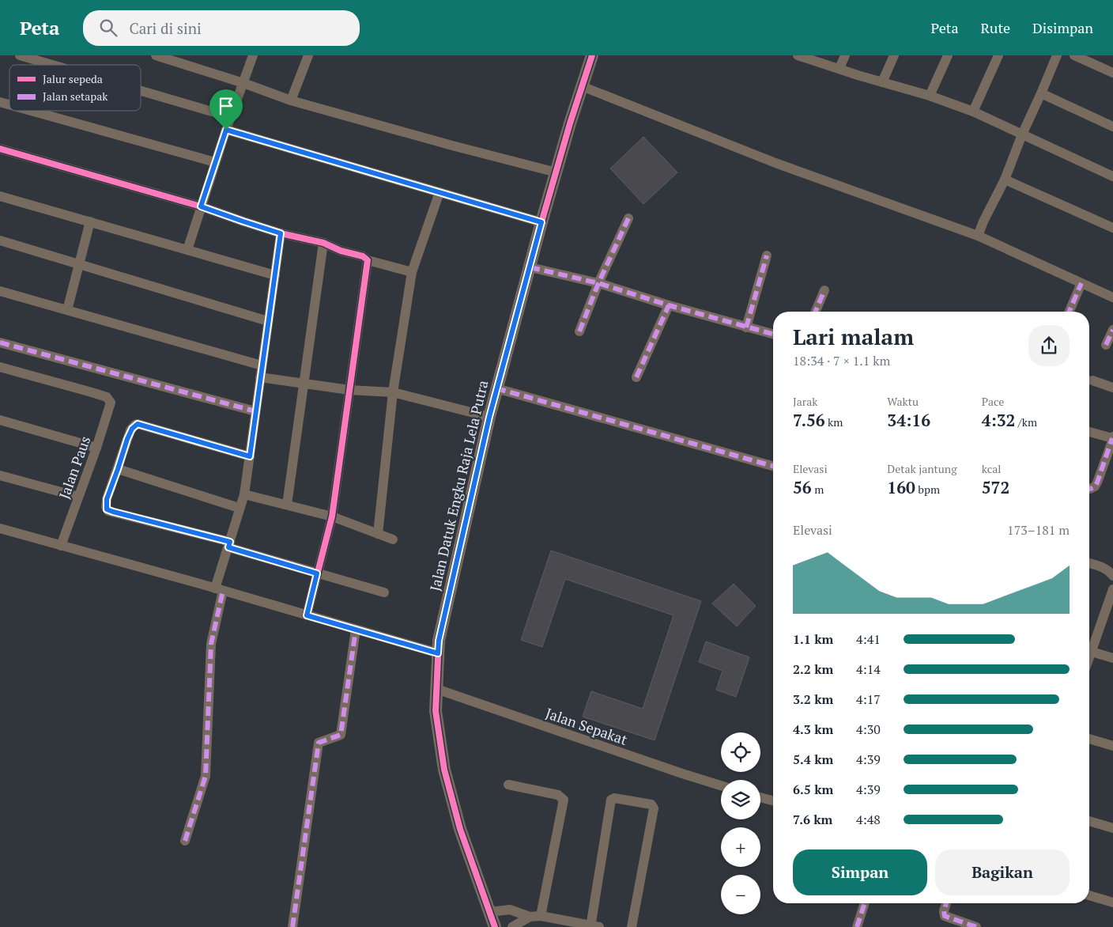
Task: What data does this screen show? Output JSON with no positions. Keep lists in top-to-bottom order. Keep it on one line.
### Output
{"streets":{"street":["Jalan Paus","Jalan Datuk Engku Raja Lela Putra","Jalan Sepakat"]},"crossings":[["Jalan Datuk Engku Raja Lela Putra","Jalan Sepakat"]],"legend":["Jalur sepeda","Jalan setapak"],"page":{"header":"Peta","search":"Cari di sini","nav":["Peta","Rute","Disimpan"],"heading":["Lari malam","18:34 · 7 × 1.1 km"],"stats":[["Jarak","7.56 km"],["Waktu","34:16"],["Pace","4:32 /km"],["Elevasi","56 m"],["Detak jantung","160 bpm"],["kcal","572"]],"chart":["Elevasi","173–181 m"],"list":[{"name":"1.1 km","note":"4:41"},{"name":"2.2 km","note":"4:14"},{"name":"3.2 km","note":"4:17"},{"name":"4.3 km","note":"4:30"},{"name":"5.4 km","note":"4:39"},{"name":"6.5 km","note":"4:39"},{"name":"7.6 km","note":"4:48"}],"map_buttons":["+","−"],"buttons":["Simpan","Bagikan"]}}
